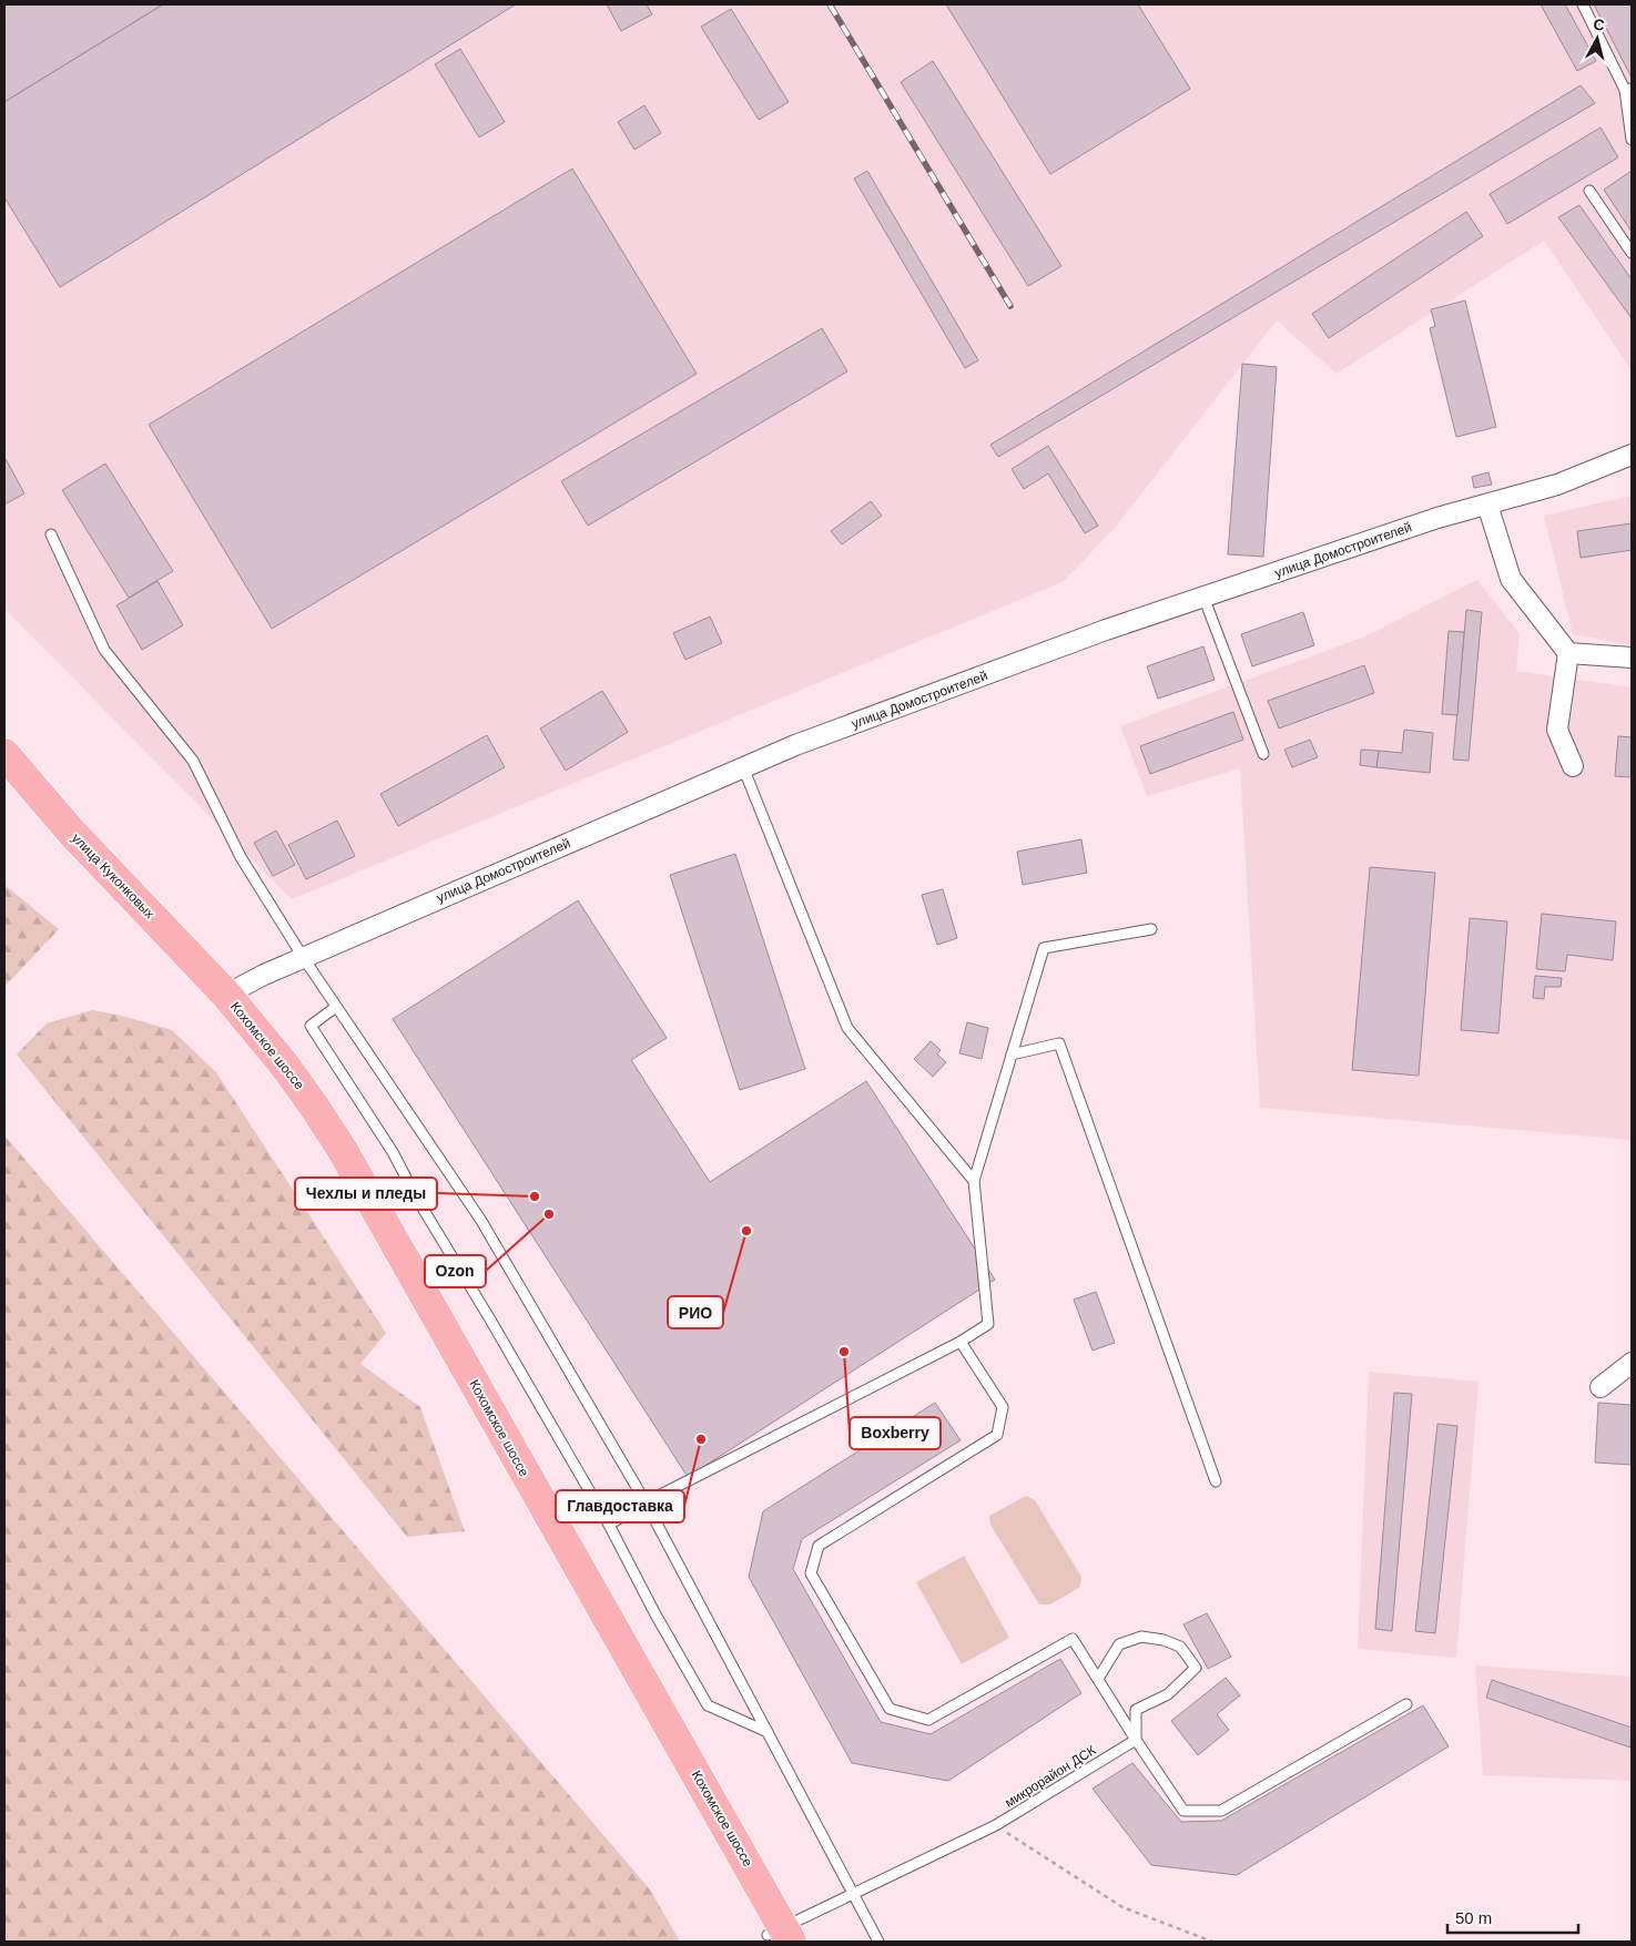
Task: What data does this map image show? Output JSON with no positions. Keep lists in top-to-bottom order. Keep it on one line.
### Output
{"streets":{"main road":["улица Куконковых","Кохомское шоссе"],"street":["улица Домостроителей"],"lane":["микрорайон ДСК"]},"crossings":[["улица Домостроителей","улица Куконковых"],["улица Домостроителей","Кохомское шоссе"],["улица Куконковых","Кохомское шоссе"],["Кохомское шоссе","микрорайон ДСК"]],"places":["Чехлы и пледы","Ozon","РИО","Boxberry","Главдоставка"],"scale_bar":"50 m","north":"top"}
